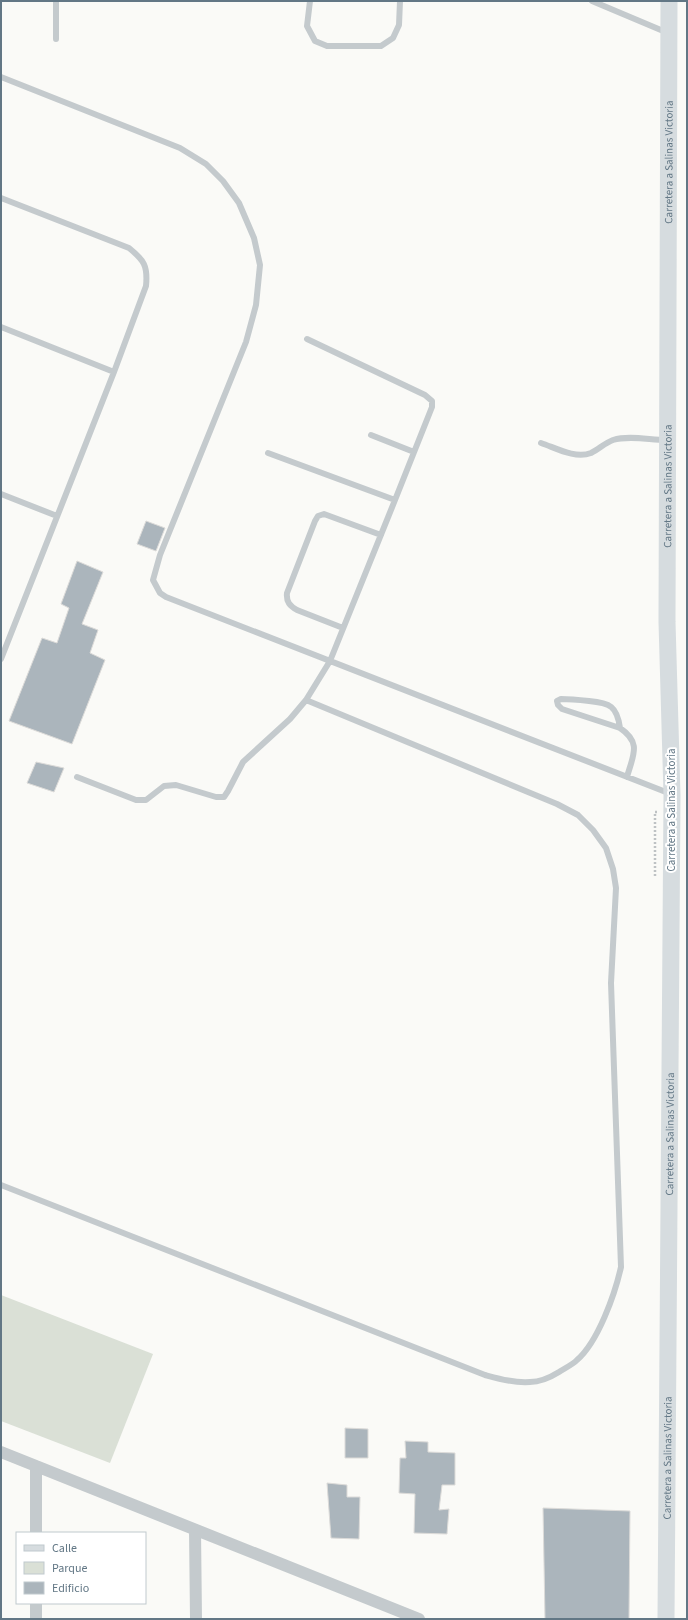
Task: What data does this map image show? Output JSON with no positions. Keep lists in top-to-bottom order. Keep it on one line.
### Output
{"streets":{"main road":["Carretera a Salinas Victoria"]},"legend":["Calle","Parque","Edificio"]}
